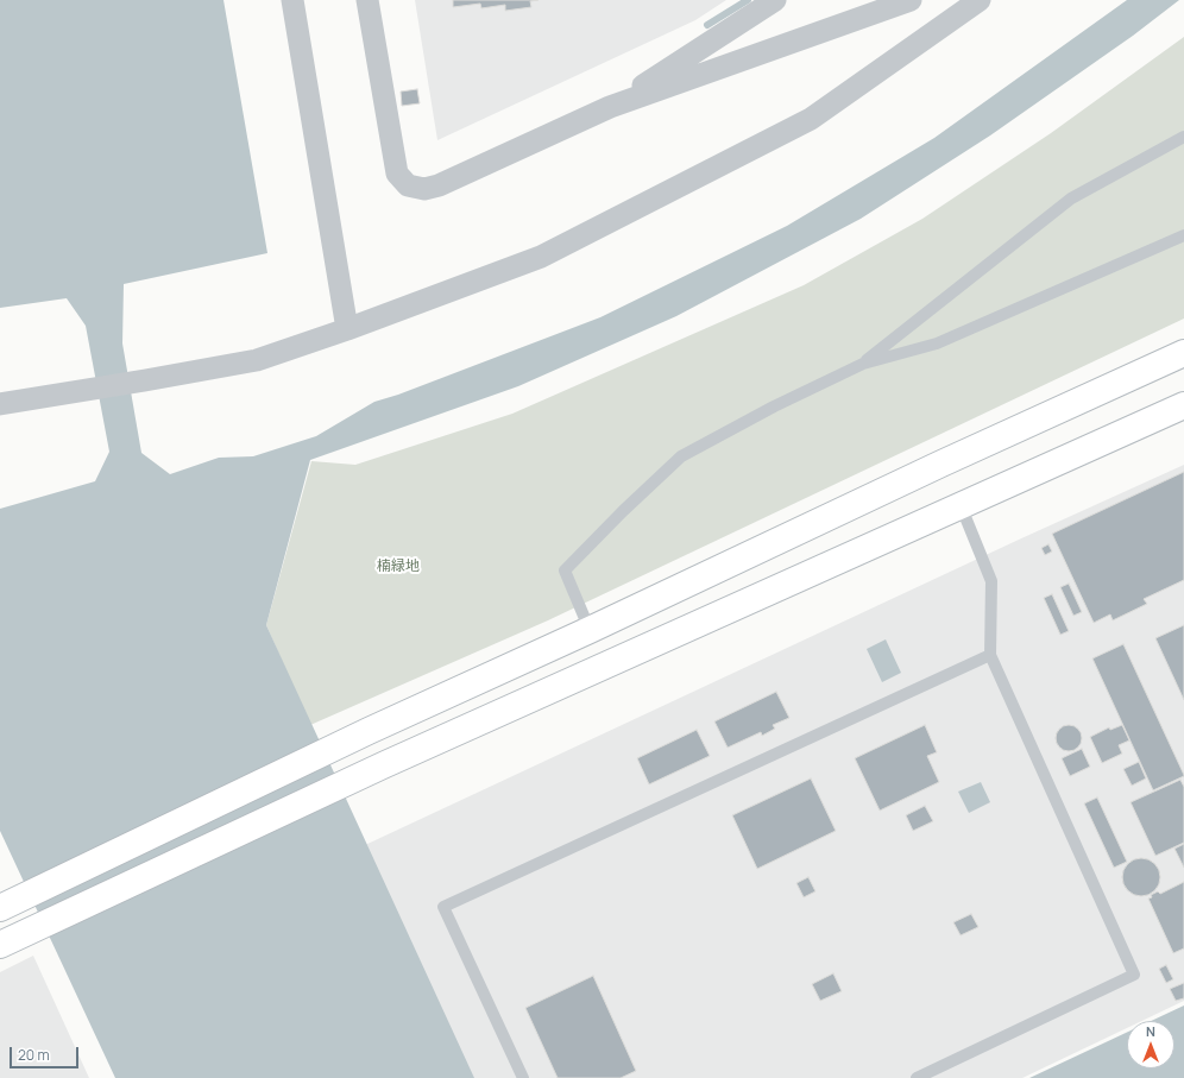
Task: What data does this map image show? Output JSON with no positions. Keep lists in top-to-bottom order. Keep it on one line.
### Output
{"parks":["楠緑地"],"scale_bar":"20 m","north":"top"}
